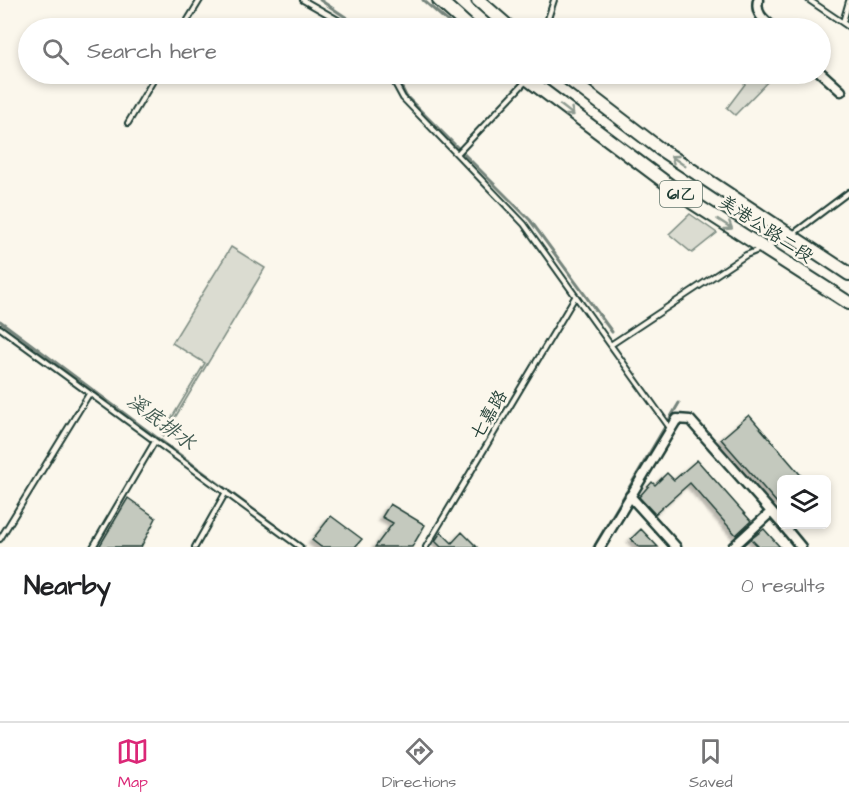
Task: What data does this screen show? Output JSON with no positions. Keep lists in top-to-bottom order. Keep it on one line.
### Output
{"streets":{"main road":["61乙","美港公路二段"],"lane":["七嘉路"]},"water":["溪底排水"],"page":{"search":"Search here","heading":["Nearby","0 results"],"nav":["Map","Directions","Saved"]}}
